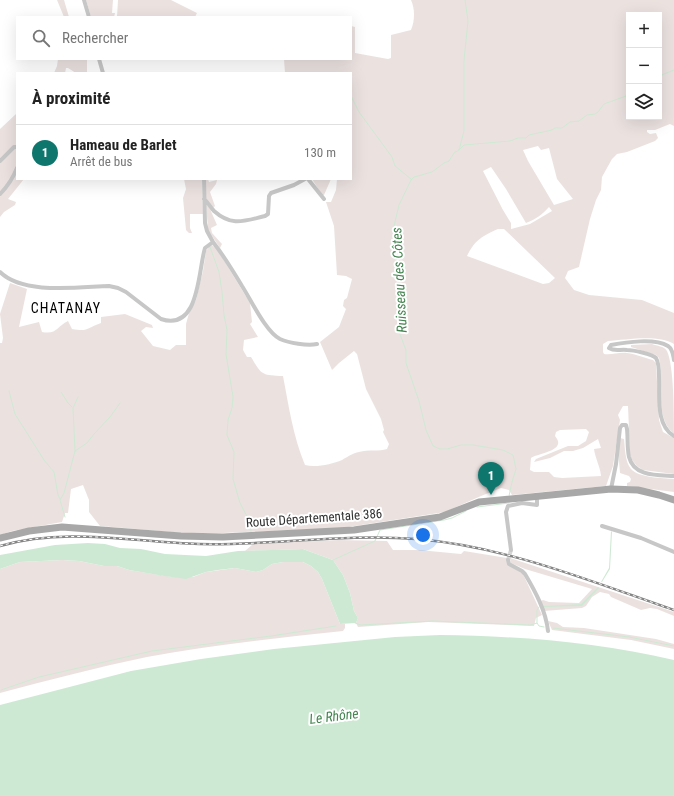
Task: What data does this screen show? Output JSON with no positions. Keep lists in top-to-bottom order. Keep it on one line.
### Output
{"streets":{"main road":["Route Départementale 386"]},"districts":["CHATANAY"],"water":["Ruisseau des Côtes","Le Rhône"],"page":{"map_buttons":["+","−"],"search":"Rechercher","heading":"À proximité","list":[{"mark":"1","name":"Hameau de Barlet","note":"Arrêt de bus","value":"130 m"}],"pins":"1"}}
